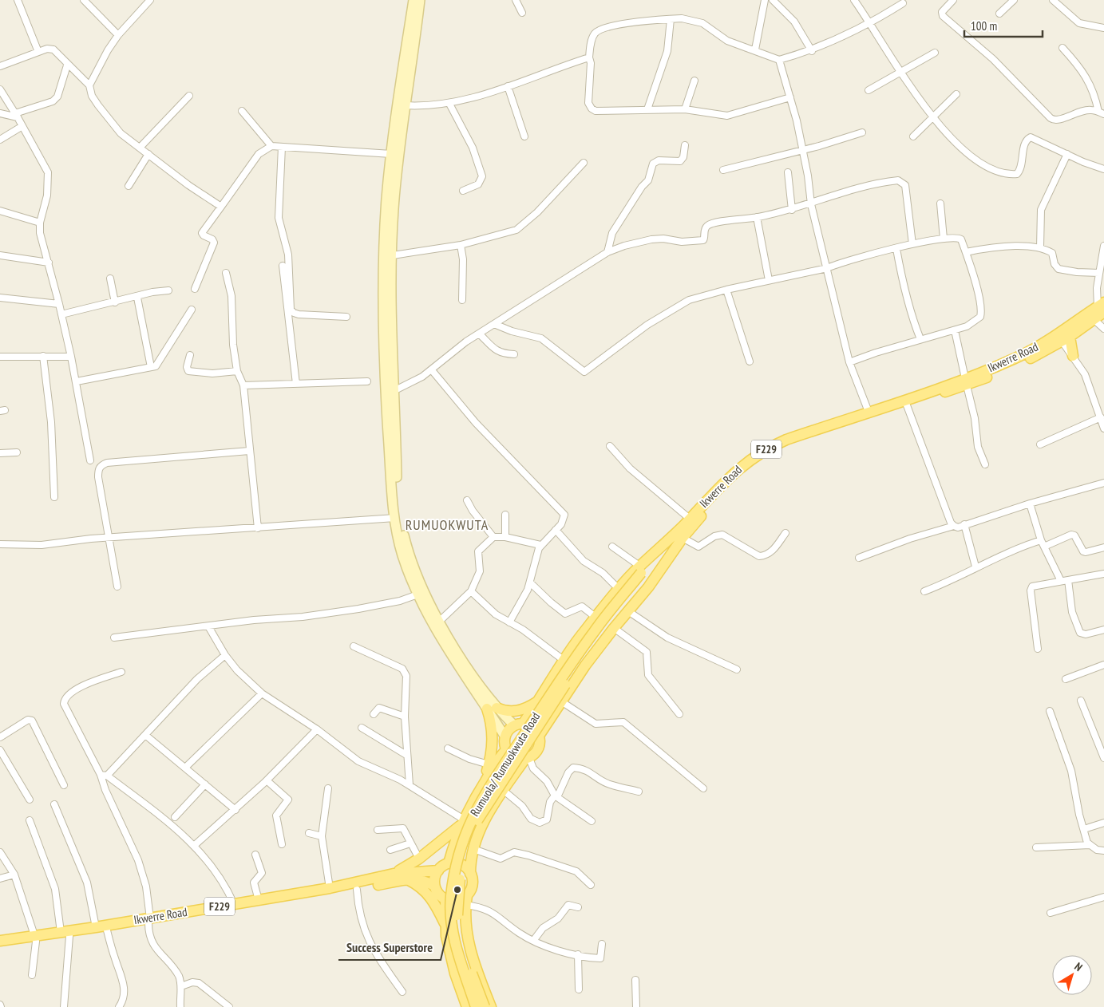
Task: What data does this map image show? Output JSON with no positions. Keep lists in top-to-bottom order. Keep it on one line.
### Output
{"streets":{"main road":["Ikwerre Road","F229","Rumuola/ Rumuokwuta Road"]},"crossings":[["Ikwerre Road","Rumuola/ Rumuokwuta Road"]],"districts":["RUMUOKWUTA"],"places":["Success Superstore"],"scale_bar":"100 m","north":"top right"}
